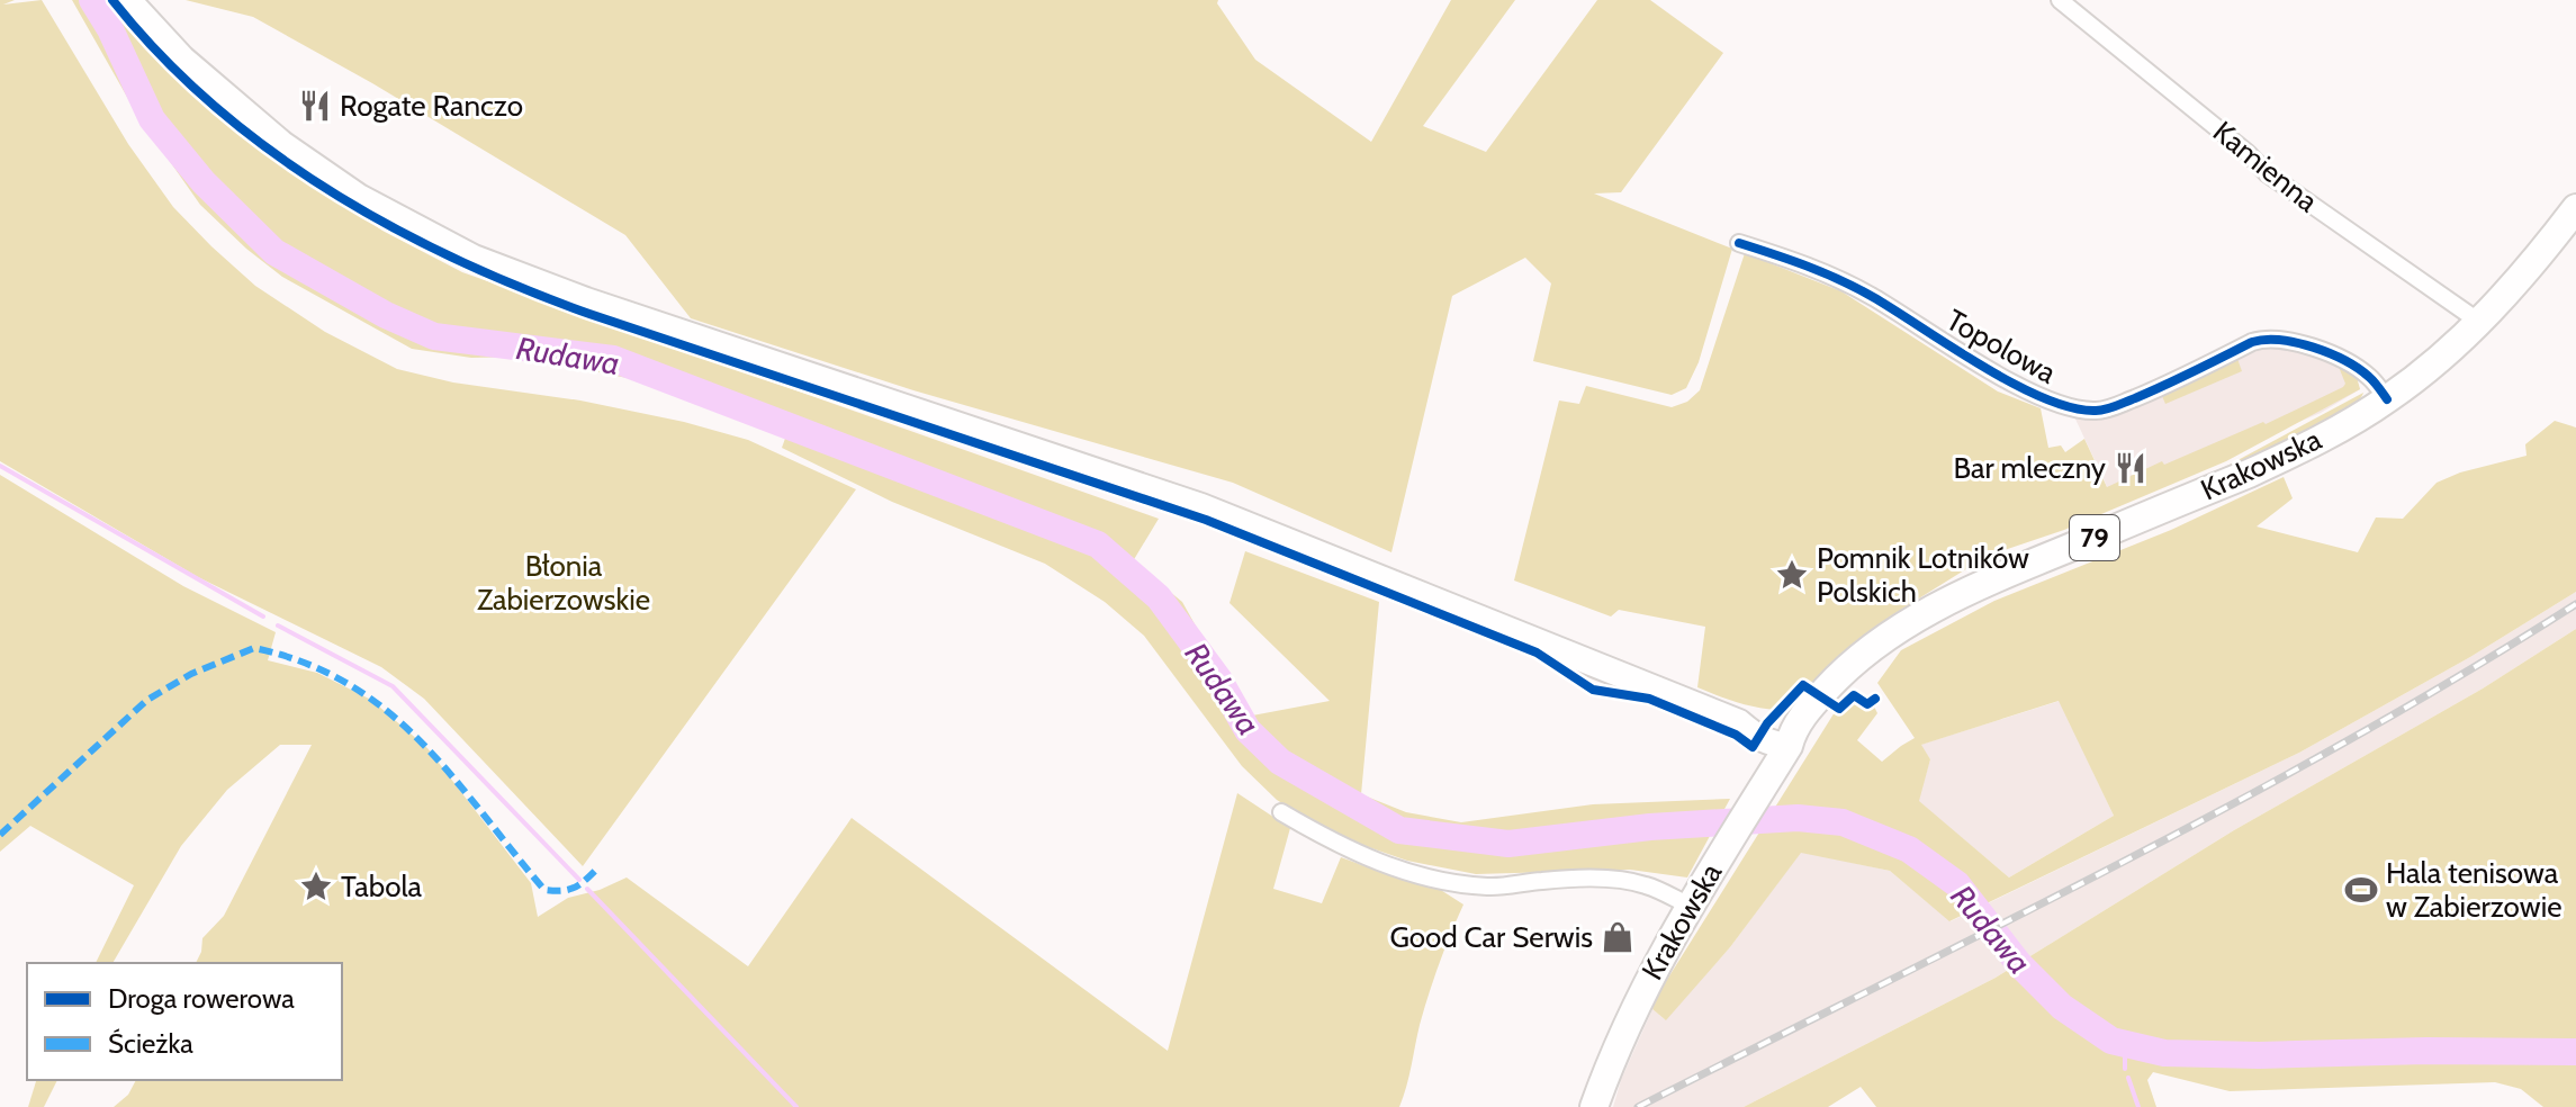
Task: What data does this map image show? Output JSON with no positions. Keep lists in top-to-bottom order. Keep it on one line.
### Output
{"streets":{"main road":["Krakowska","79"],"street":["Kamienna","Topolowa"]},"crossings":[["Kamienna","Krakowska"],["Topolowa","Krakowska"]],"water":["Rudawa"],"parks":["Błonia Zabierzowskie"],"places":{"restaurant":["Rogate Ranczo","Bar mleczny"],"place":["Pomnik Lotników Polskich","Tabola"],"sports":["Hala tenisowa w Zabierzowie"],"shop":["Good Car Serwis"]},"legend":["Droga rowerowa","Ścieżka"]}
